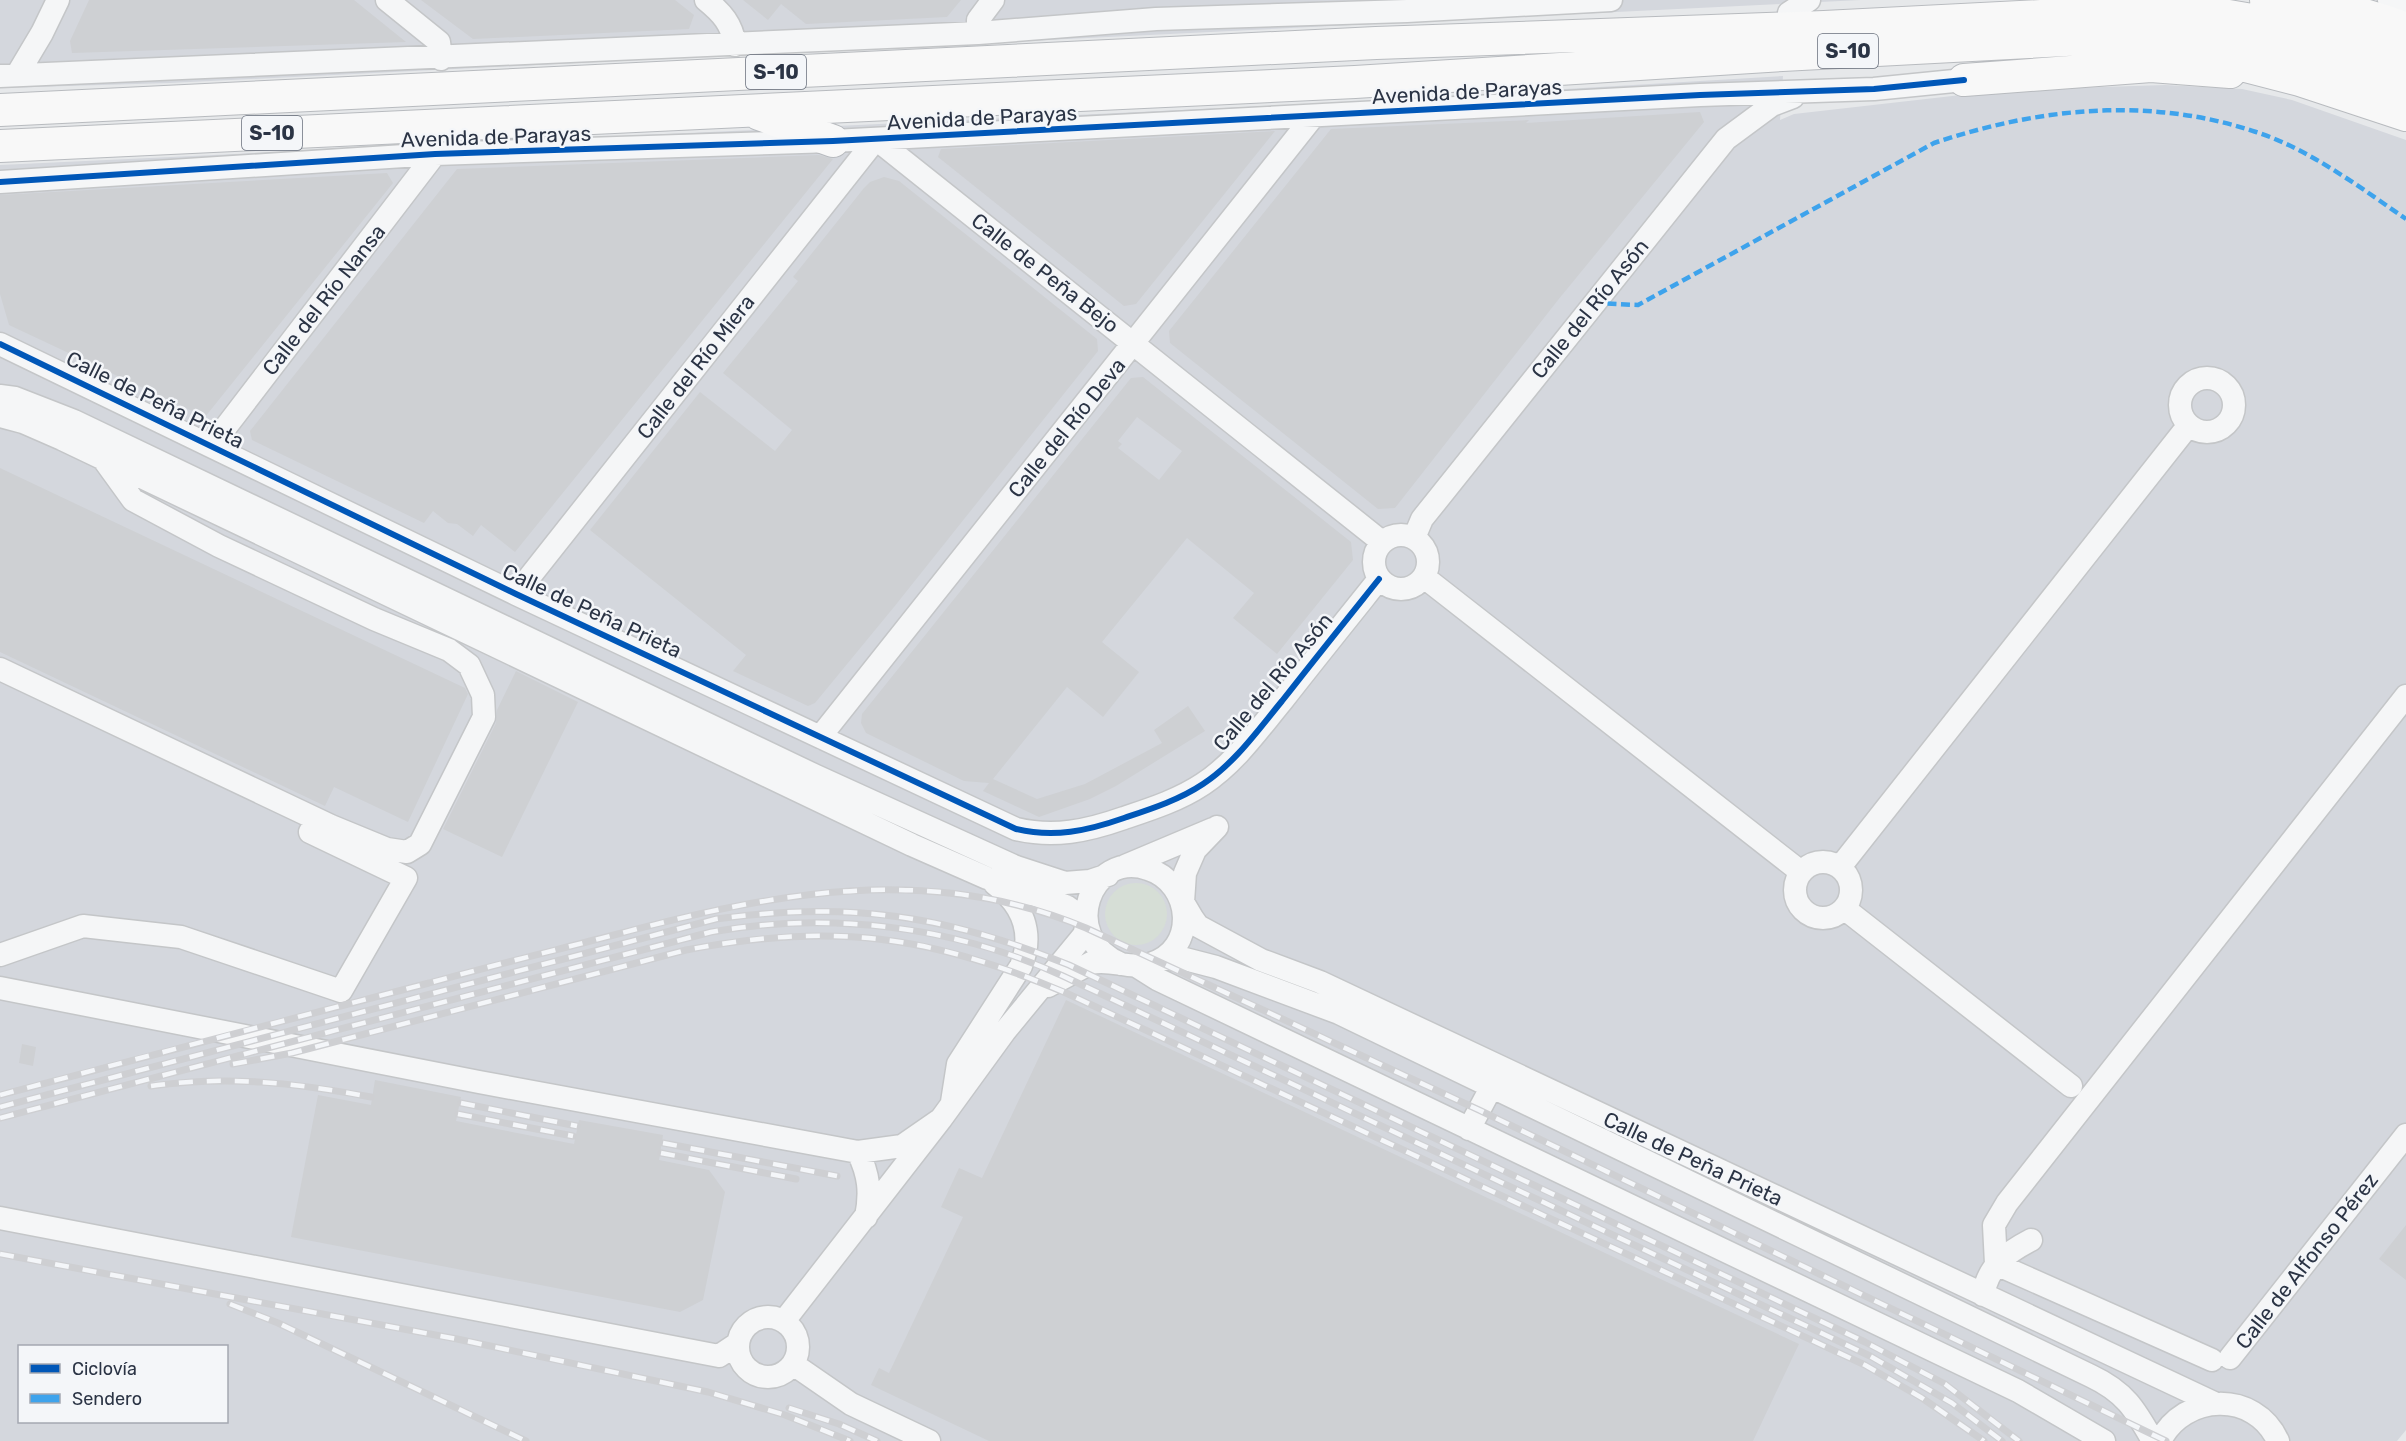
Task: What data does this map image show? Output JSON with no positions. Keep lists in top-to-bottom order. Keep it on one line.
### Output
{"streets":{"highway":["S-10"],"street":["Avenida de Parayas","Calle de Peña Bejo","Calle del Río Nansa","Calle del Río Asón","Calle del Río Miera","Calle de Peña Prieta","Calle del Río Deva","Calle de Alfonso Pérez"]},"crossings":[["Avenida de Parayas","Calle de Peña Bejo"],["Avenida de Parayas","Calle del Río Nansa"],["Avenida de Parayas","Calle del Río Asón"],["Avenida de Parayas","Calle del Río Miera"],["Avenida de Parayas","Calle del Río Deva"],["Calle de Peña Bejo","Calle del Río Asón"],["Calle de Peña Bejo","Calle del Río Miera"],["Calle de Peña Bejo","Calle del Río Deva"],["Calle del Río Nansa","Calle de Peña Prieta"],["Calle del Río Asón","Calle de Peña Prieta"],["Calle del Río Miera","Calle de Peña Prieta"],["Calle de Peña Prieta","Calle del Río Deva"]],"legend":["Ciclovía","Sendero"]}
